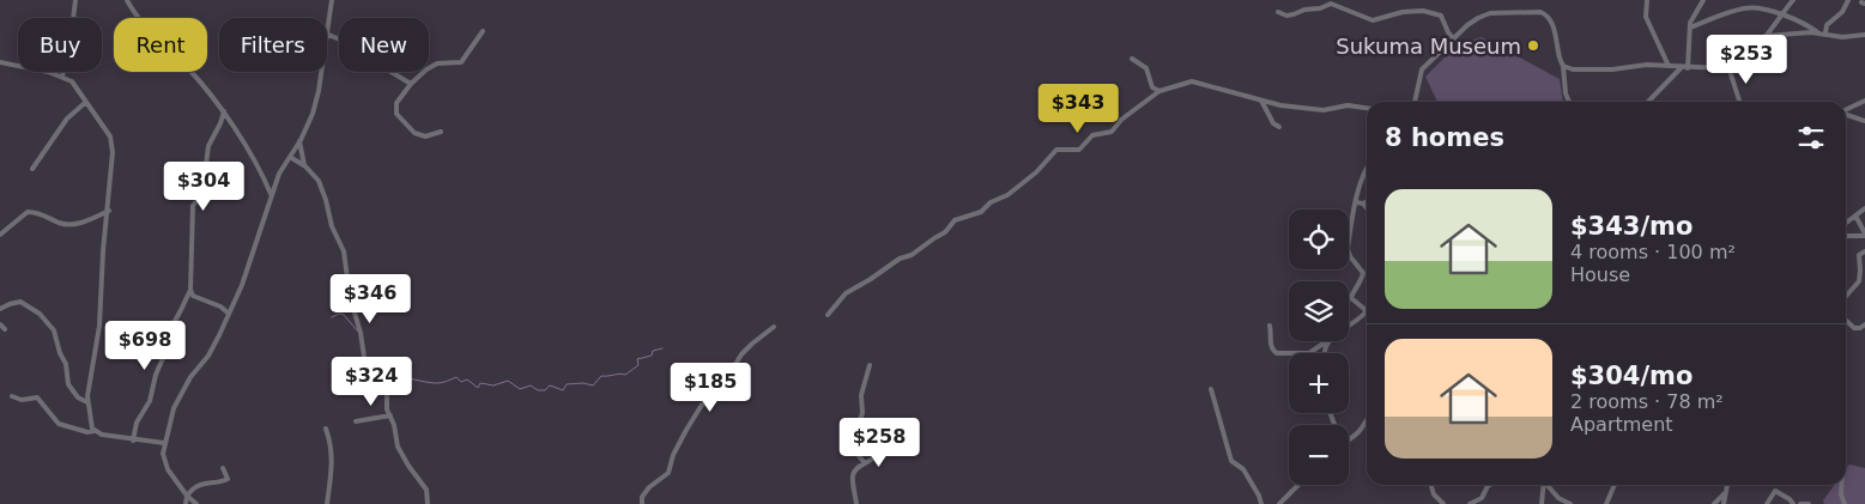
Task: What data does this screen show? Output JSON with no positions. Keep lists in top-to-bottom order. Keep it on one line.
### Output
{"places":["Sukuma Museum"],"page":{"chip":["Buy","Rent","Filters","New"],"price":["$253","$343","$304","$346","$698","$324","$185","$258"],"heading":"8 homes","list":[{"name":"$343/mo","note":"4 rooms · 100 m² · House"},{"name":"$304/mo","note":"2 rooms · 78 m² · Apartment"}],"map_buttons":["+","−"]}}
